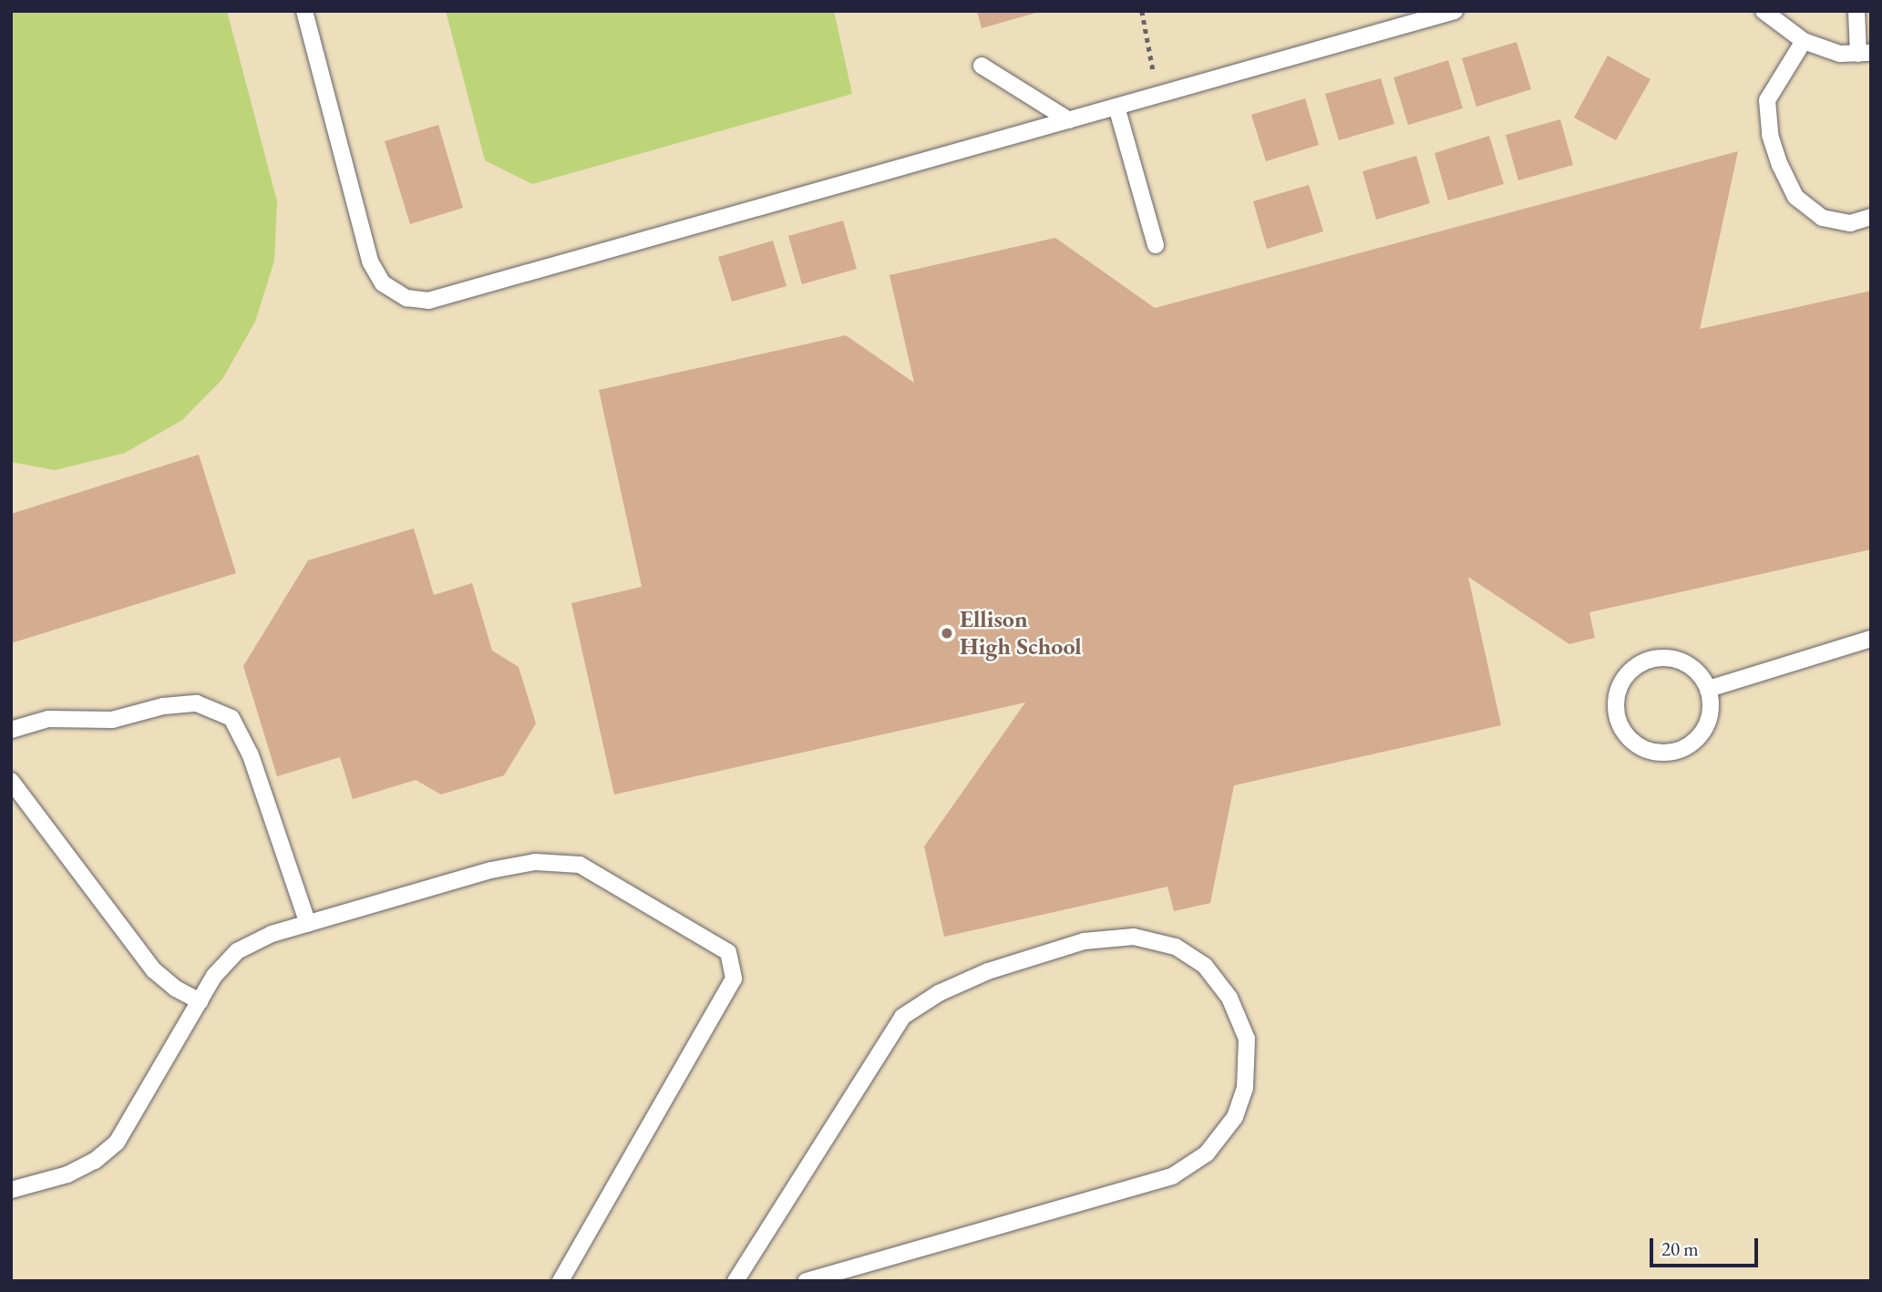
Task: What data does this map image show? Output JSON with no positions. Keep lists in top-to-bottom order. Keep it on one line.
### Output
{"places":["Ellison High School"],"scale_bar":"20 m"}
